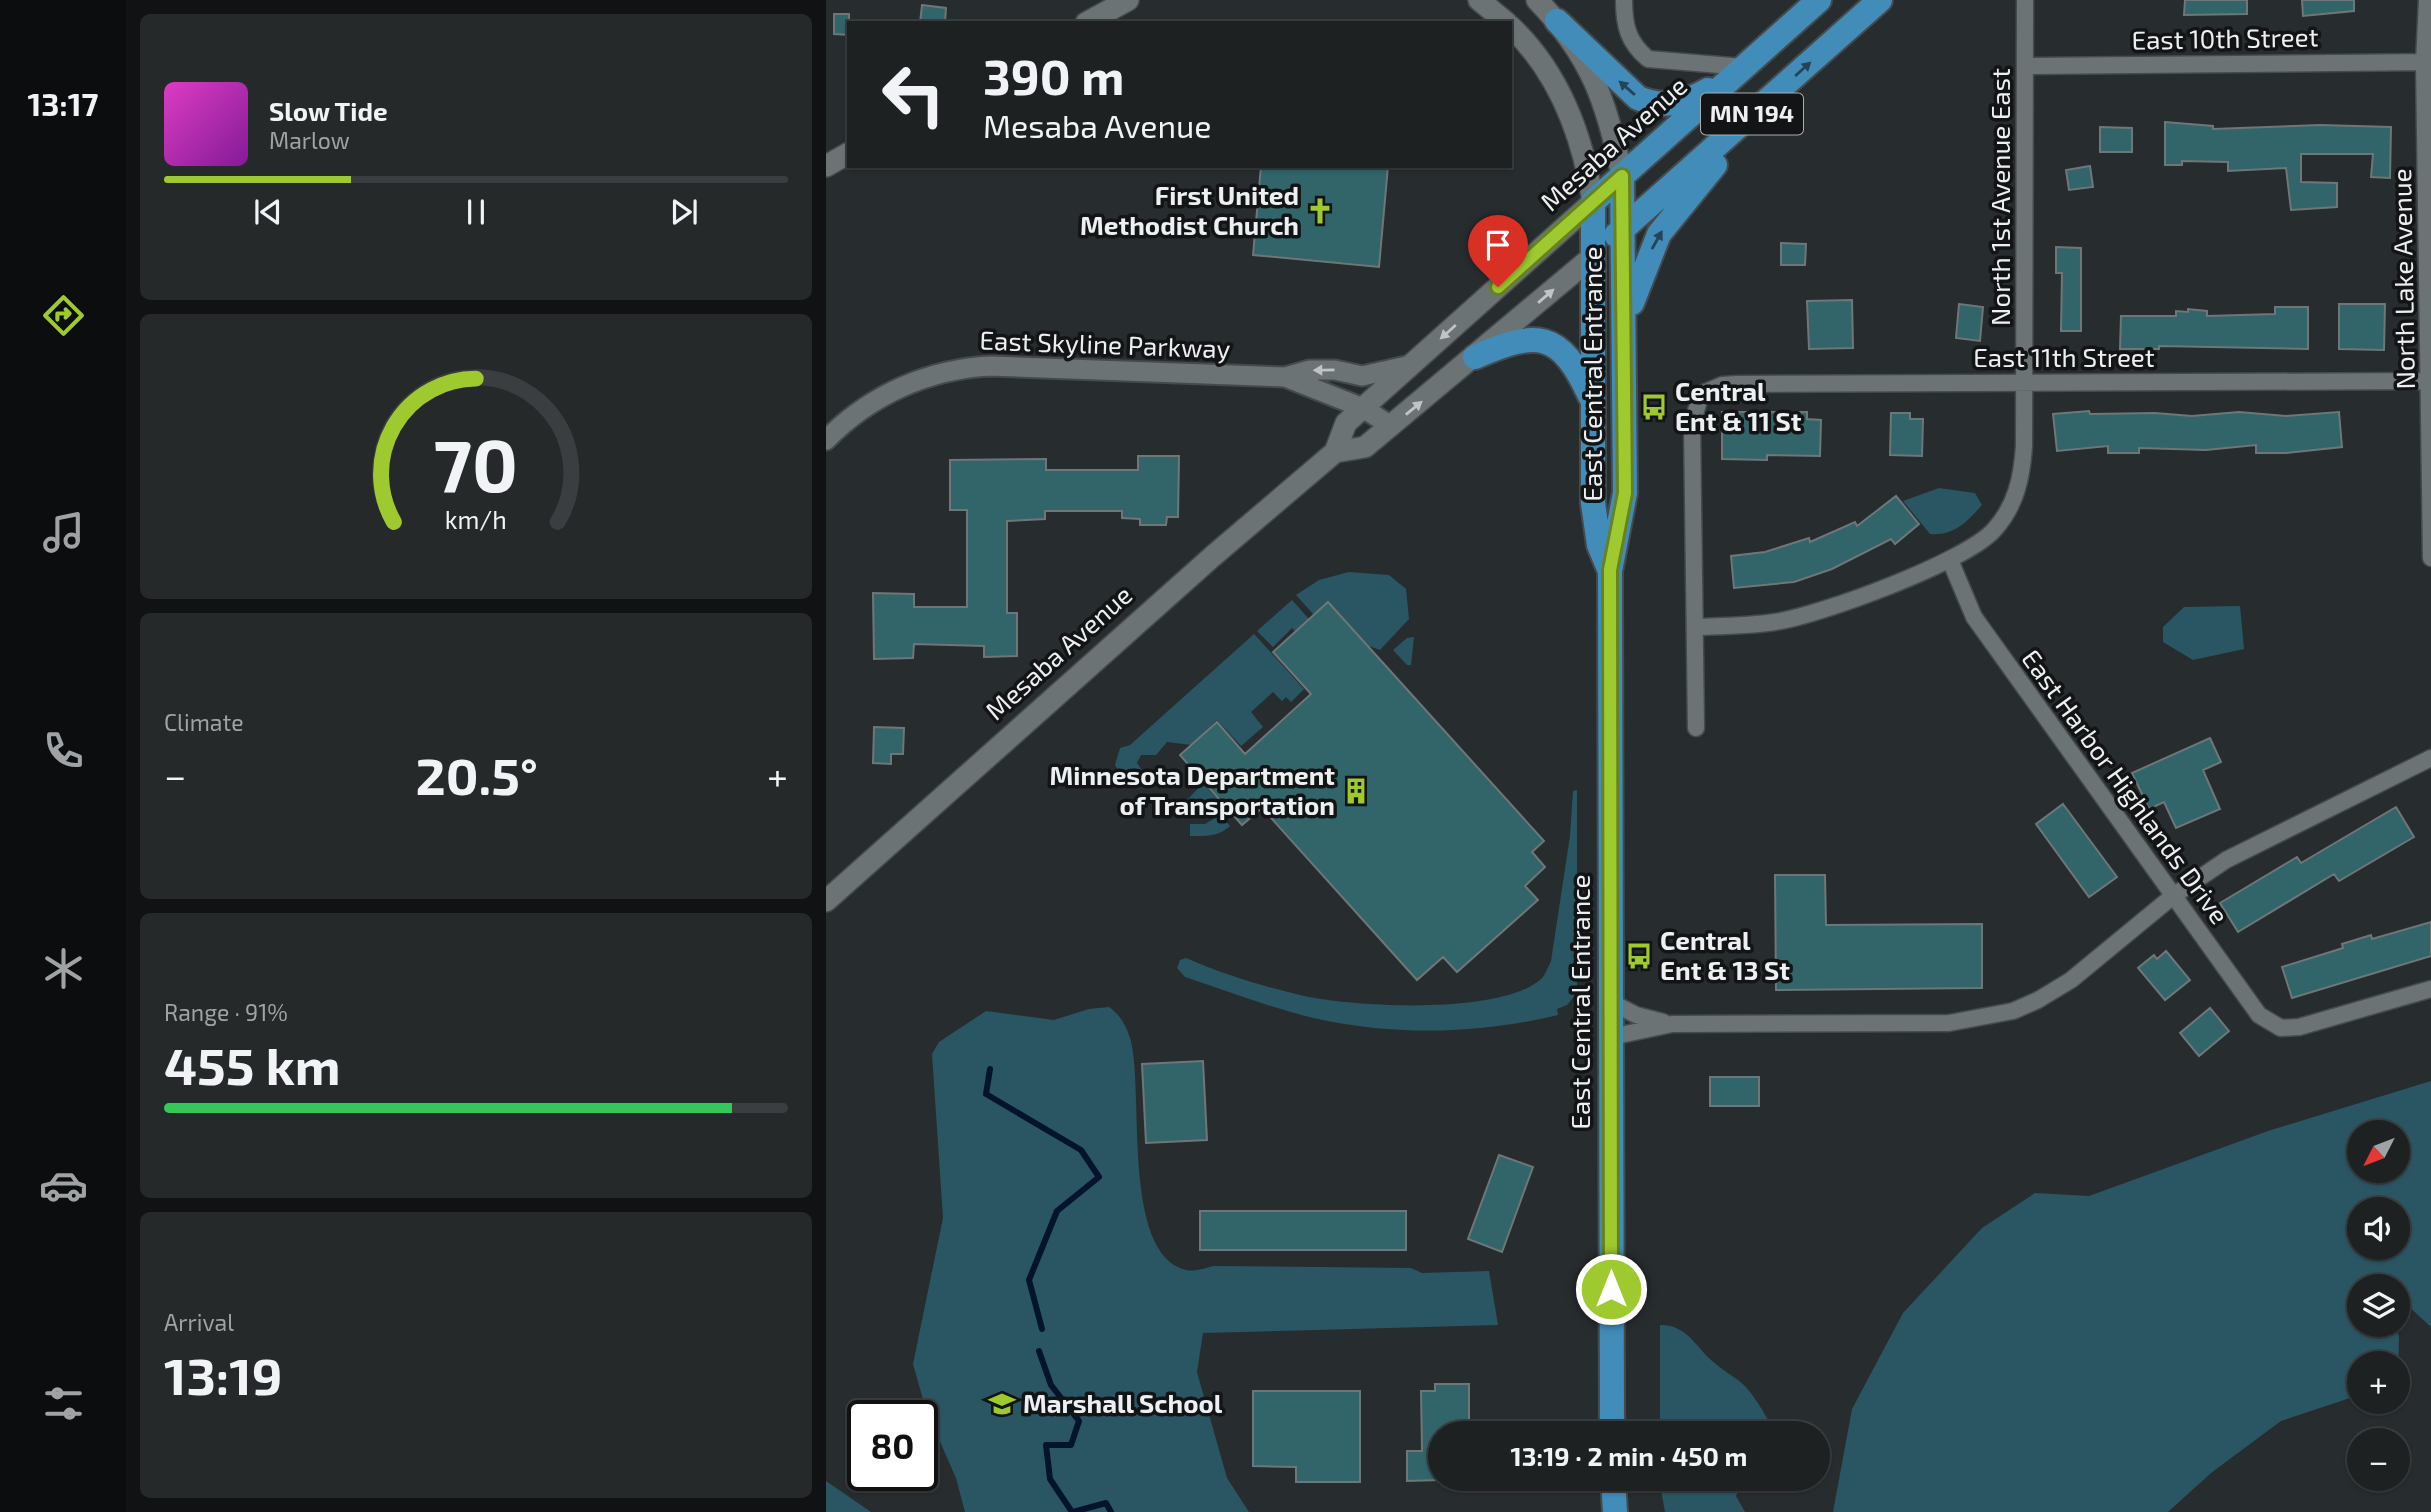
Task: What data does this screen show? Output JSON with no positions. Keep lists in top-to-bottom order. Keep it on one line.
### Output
{"streets":{"highway":["MN 194","Mesaba Avenue","East Central Entrance"],"street":["East 10th Street","North 1st Avenue East","North Lake Avenue","East Skyline Parkway","East 11th Street","East Harbor Highlands Drive"]},"crossings":[["East 10th Street","North 1st Avenue East"],["East 10th Street","North Lake Avenue"],["MN 194","Mesaba Avenue"],["MN 194","East Central Entrance"],["Mesaba Avenue","East Skyline Parkway"],["Mesaba Avenue","East Central Entrance"],["North 1st Avenue East","East 11th Street"],["North 1st Avenue East","East Harbor Highlands Drive"],["North Lake Avenue","East 11th Street"]],"places":{"church":["First United Methodist Church"],"bus stop":["Central Ent & 11 St","Central Ent & 13 St"],"building":["Minnesota Department of Transportation"],"school or university":["Marshall School"]},"north":"bottom left","page":{"tabs":"13:17","turn":["390 m","Mesaba Avenue"],"song":["Slow Tide","Marlow"],"tile":["Climate",["Range · 91%","455 km"],["Arrival","13:19"]],"heat":["−","20.5°","+"],"map_buttons":["+","−"],"limit":"80","trip":"13:19 · 2 min · 450 m","gauge":["70","km/h"]}}
